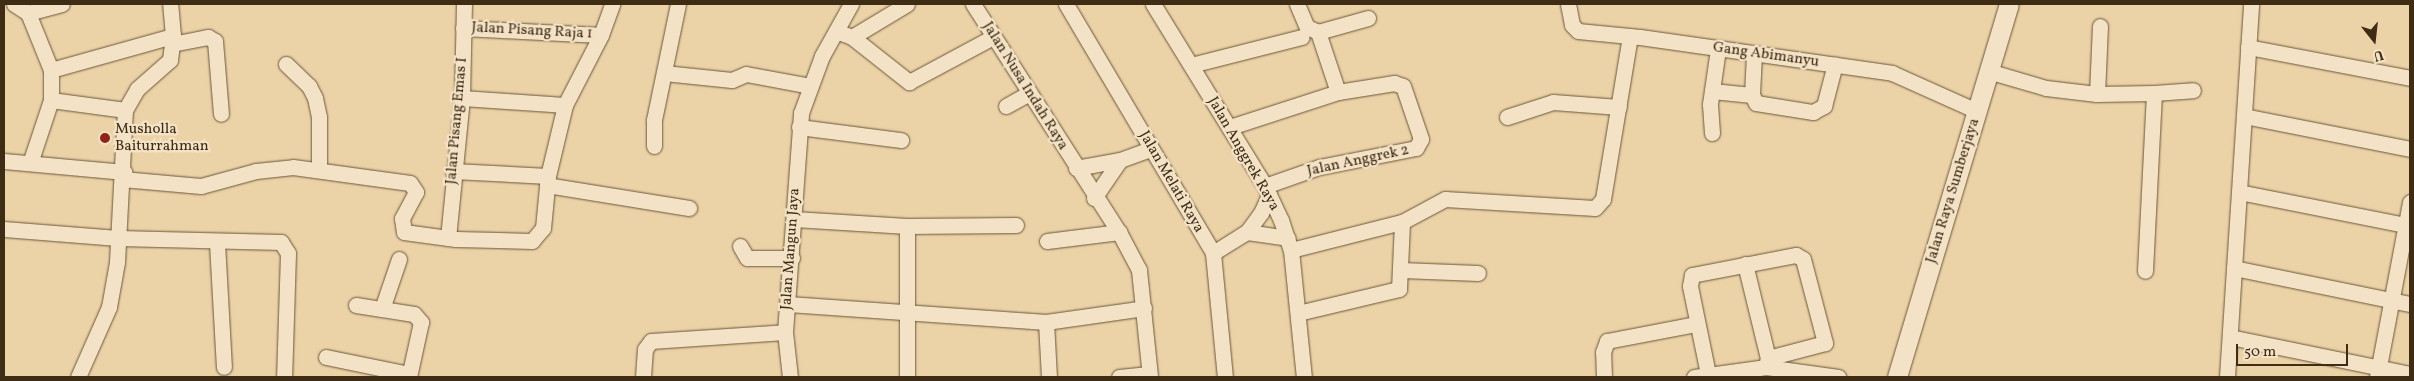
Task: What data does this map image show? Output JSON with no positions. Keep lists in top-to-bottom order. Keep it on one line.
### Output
{"streets":{"street":["Jalan Pisang Raja 1","Gang Abimanyu","Jalan Nusa Indah Raya","Jalan Pisang Emas I","Jalan Anggrek Raya","Jalan Anggrek 2","Jalan Melati Raya","Jalan Raya Sumberjaya","Jalan Mangun Jaya"]},"crossings":[["Jalan Pisang Raja 1","Jalan Pisang Emas I"],["Gang Abimanyu","Jalan Raya Sumberjaya"],["Jalan Anggrek Raya","Jalan Anggrek 2"]],"places":["Musholla Baiturrahman"],"scale_bar":"50 m","north":"bottom"}
